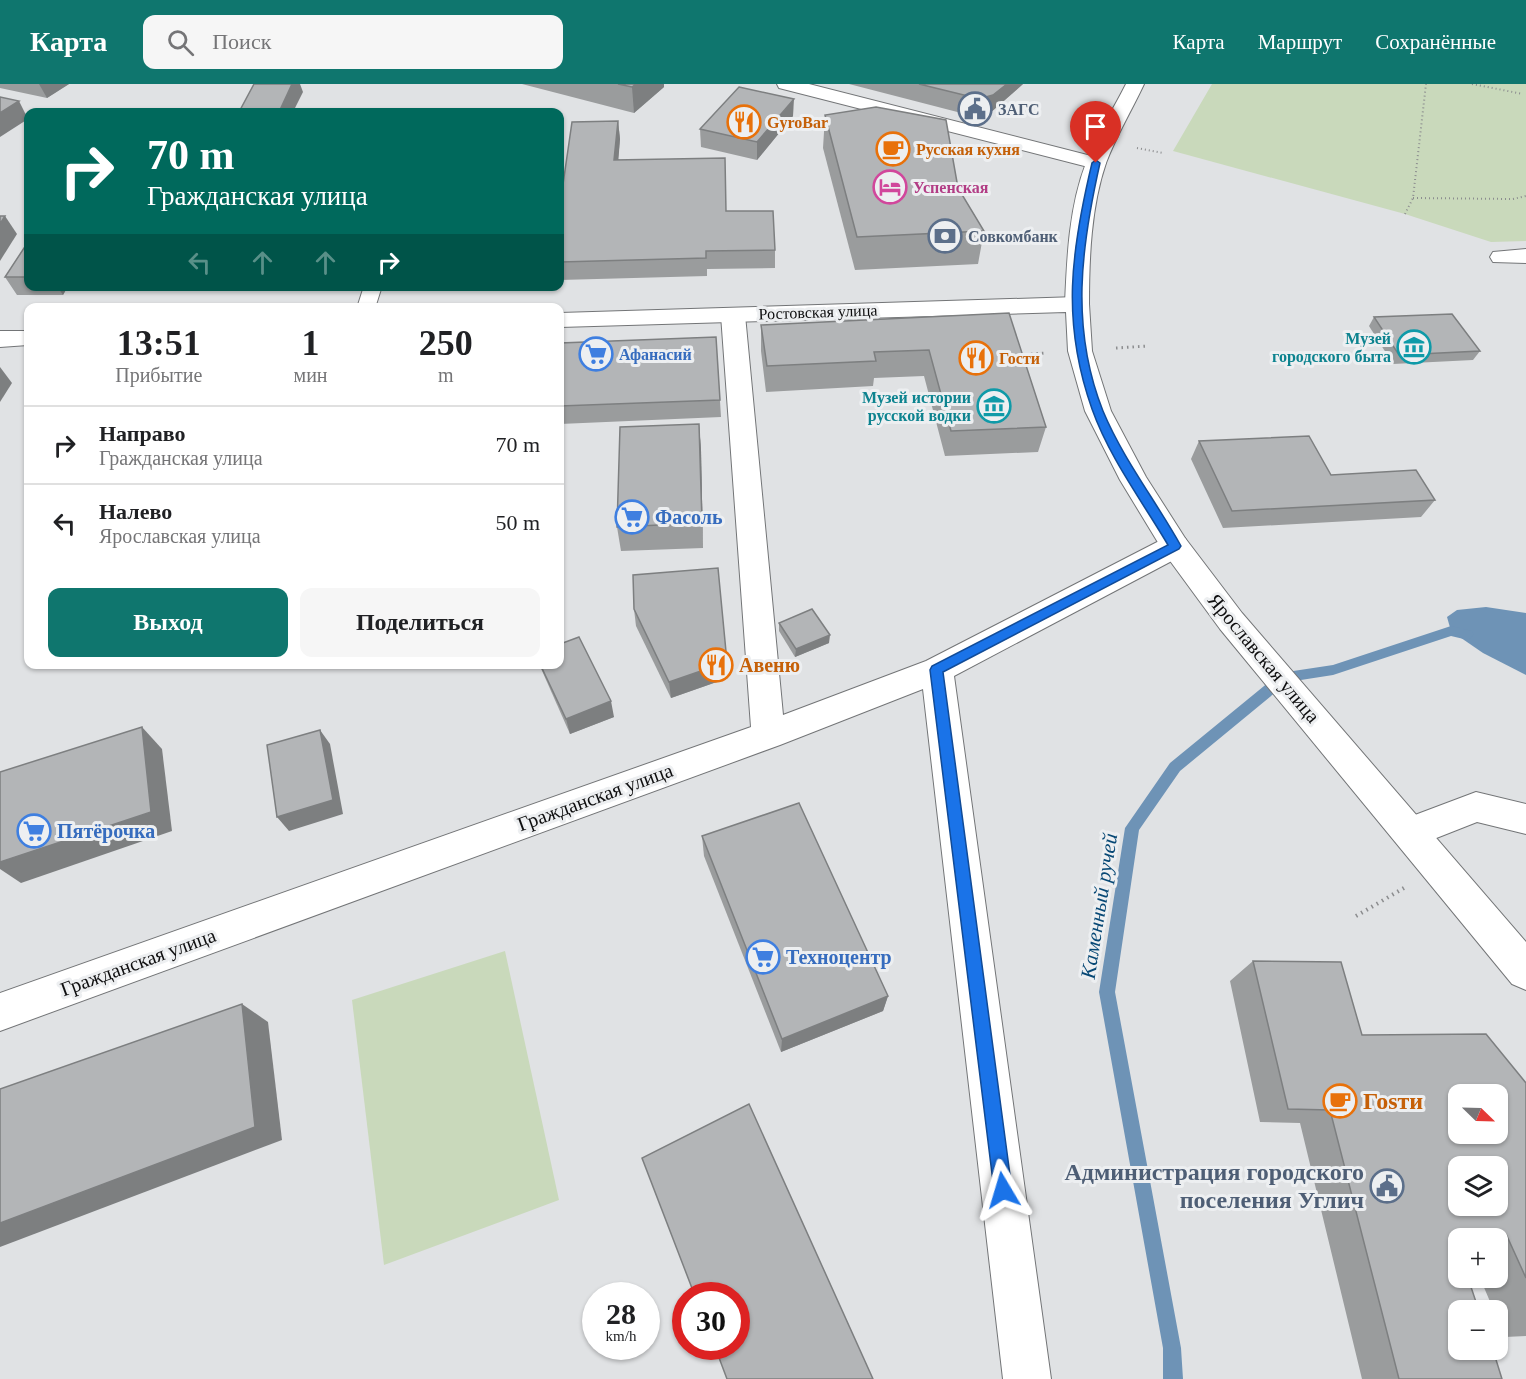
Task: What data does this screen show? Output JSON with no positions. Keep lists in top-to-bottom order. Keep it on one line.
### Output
{"streets":{"street":["Ростовская улица","Ярославская улица","Гражданская улица"]},"crossings":[["Ростовская улица","Ярославская улица"],["Ярославская улица","Гражданская улица"]],"water":["Каменный ручей"],"places":{"public building":["ЗАГС","Администрация городского поселения Углич"],"restaurant":["GyroBar","Гости","Авеню"],"cafe":["Русская кухня","Гоsти"],"hotel":["Успенская"],"bank":["Совкомбанк"],"museum":["Музей городского быта","Музей истории русской водки"],"supermarket":["Афанасий","Фасоль","Пятёрочка","Техноцентр"]},"north":"bottom right","page":{"header":"Карта","search":"Поиск","nav":["Карта","Маршрут","Сохранённые"],"turn":["70 m","Гражданская улица"],"eta":["13:51","Прибытие","1","мин","250","m"],"list":[{"name":"Направо","note":"Гражданская улица","value":"70 m"},{"name":"Налево","note":"Ярославская улица","value":"50 m"}],"buttons":["Выход","Поделиться"],"map_buttons":["+","−"],"speed":"28 km/h","limit":"30"}}
